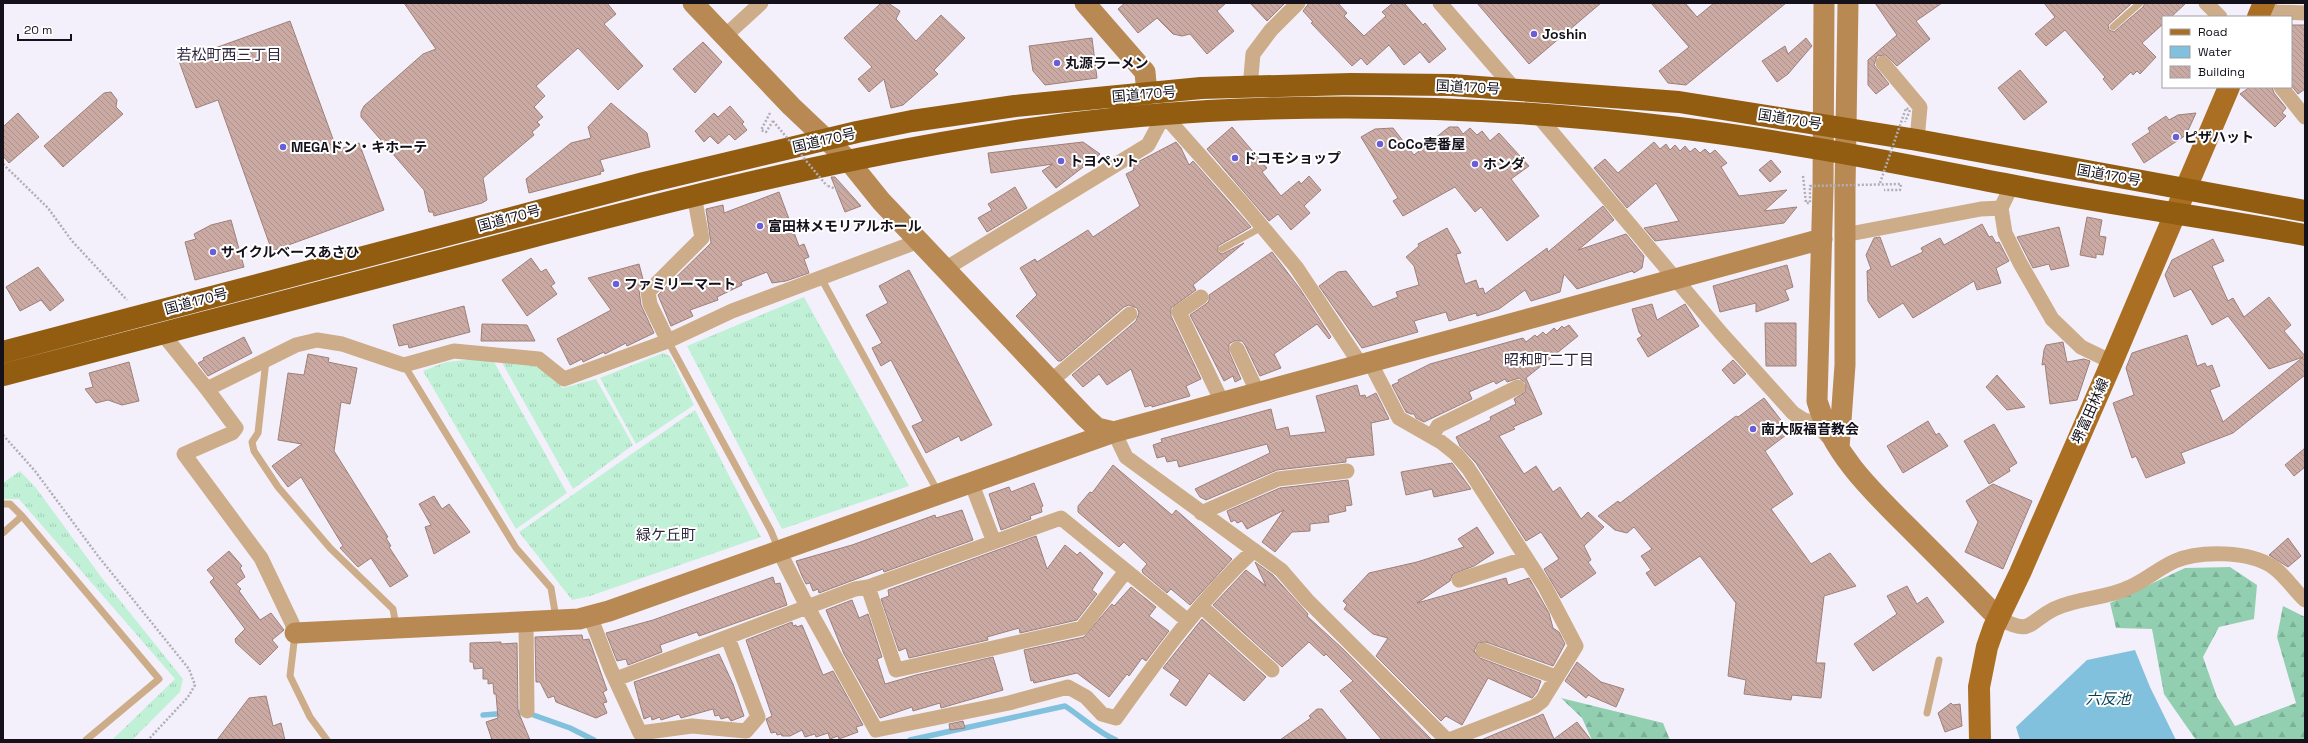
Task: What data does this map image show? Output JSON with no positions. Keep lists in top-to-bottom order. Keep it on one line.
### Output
{"streets":{"highway":["国道170号"],"main road":["堺富田林線"]},"crossings":[["国道170号","堺富田林線"]],"districts":["若松町西三丁目","昭和町二丁目","緑ケ丘町"],"water":["六反池"],"places":["Joshin","丸源ラーメン","ピザハット","CoCo壱番屋","MEGAドン・キホーテ","ドコモショップ","トヨペット","ホンダ","富田林メモリアルホール","サイクルベースあさひ","ファミリーマート","南大阪福音教会"],"legend":["Road","Water","Building"],"scale_bar":"20 m"}
